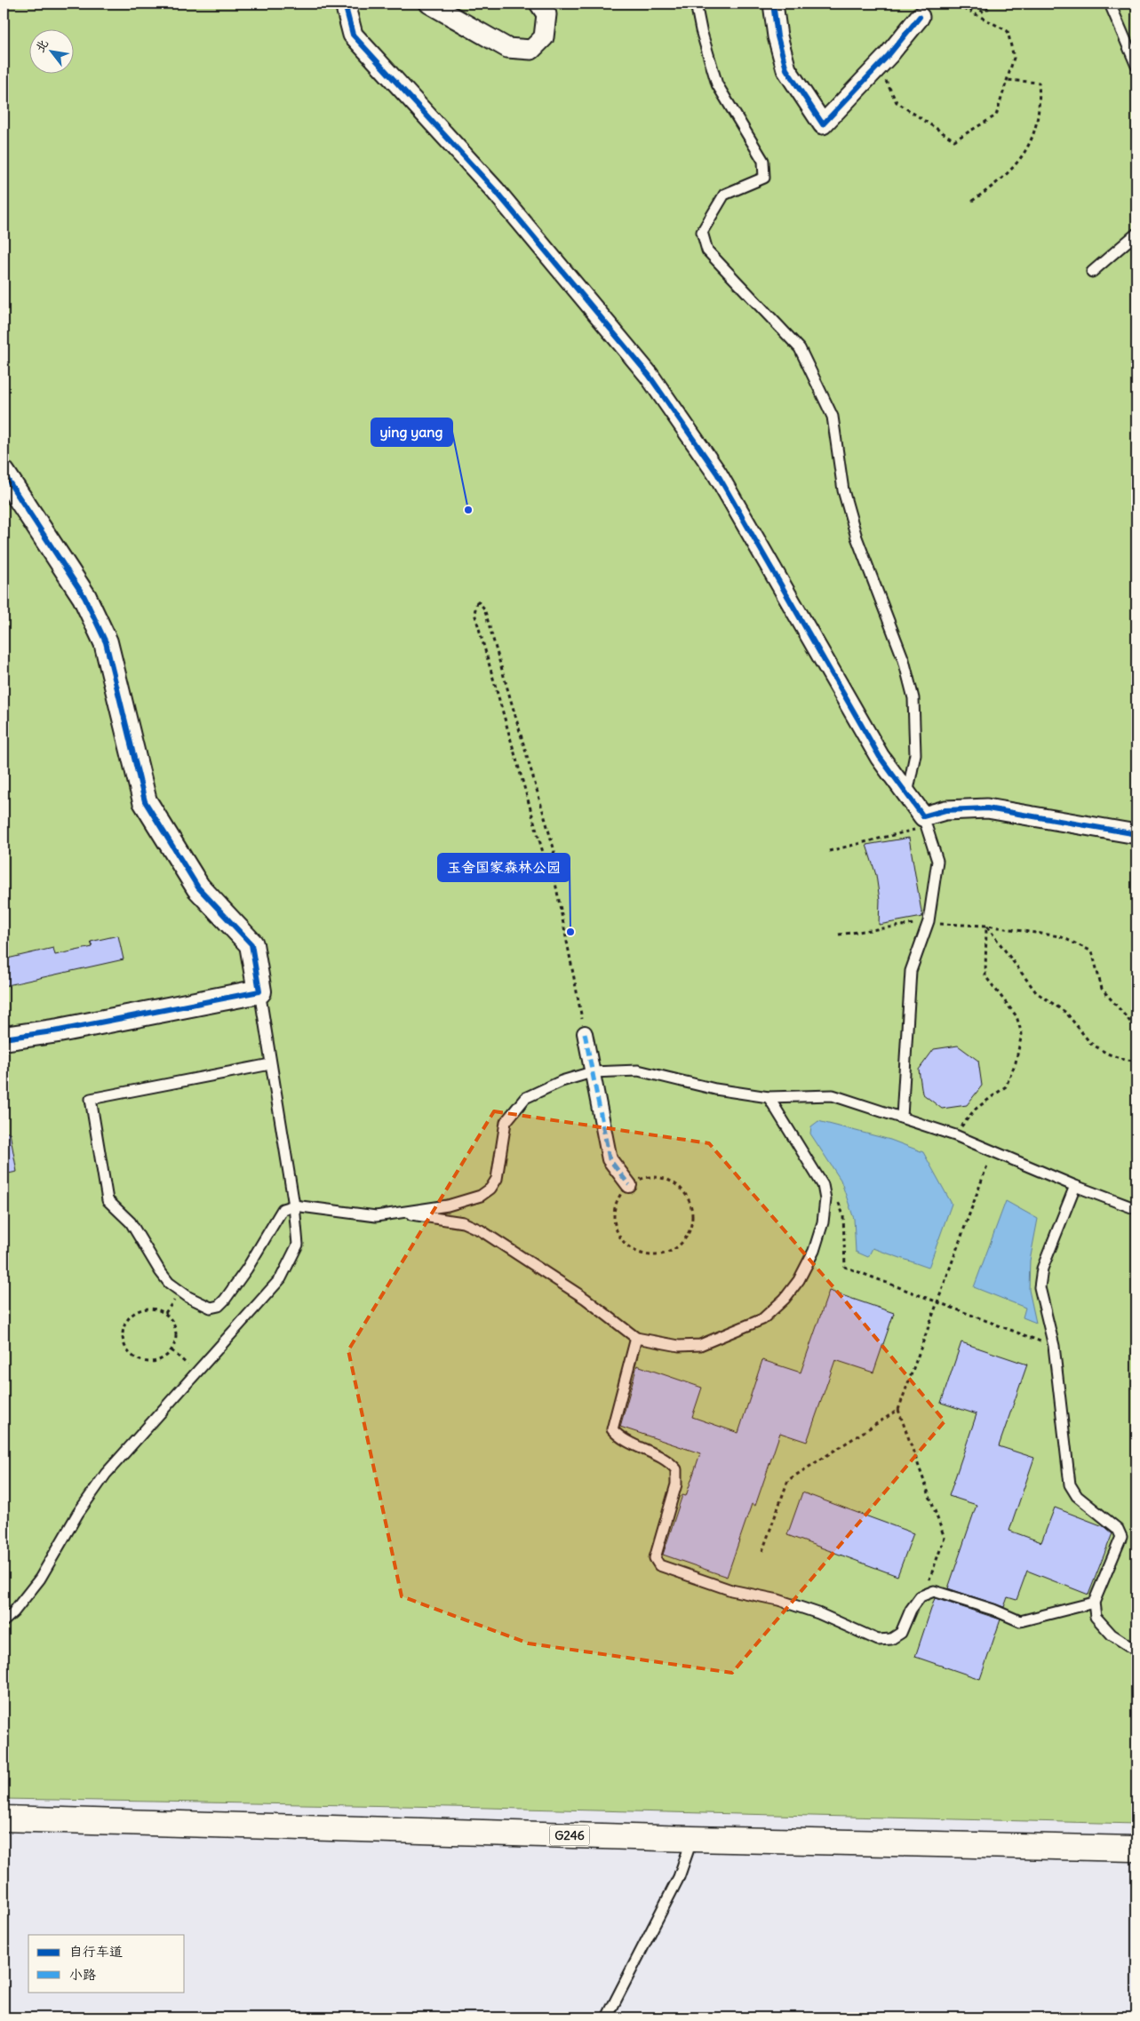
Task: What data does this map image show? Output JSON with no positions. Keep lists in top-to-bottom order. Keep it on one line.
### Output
{"streets":{"highway":["G246"]},"places":["ying yang","玉舍国家森林公园"],"legend":["自行车道","小路"],"north":"top left"}
